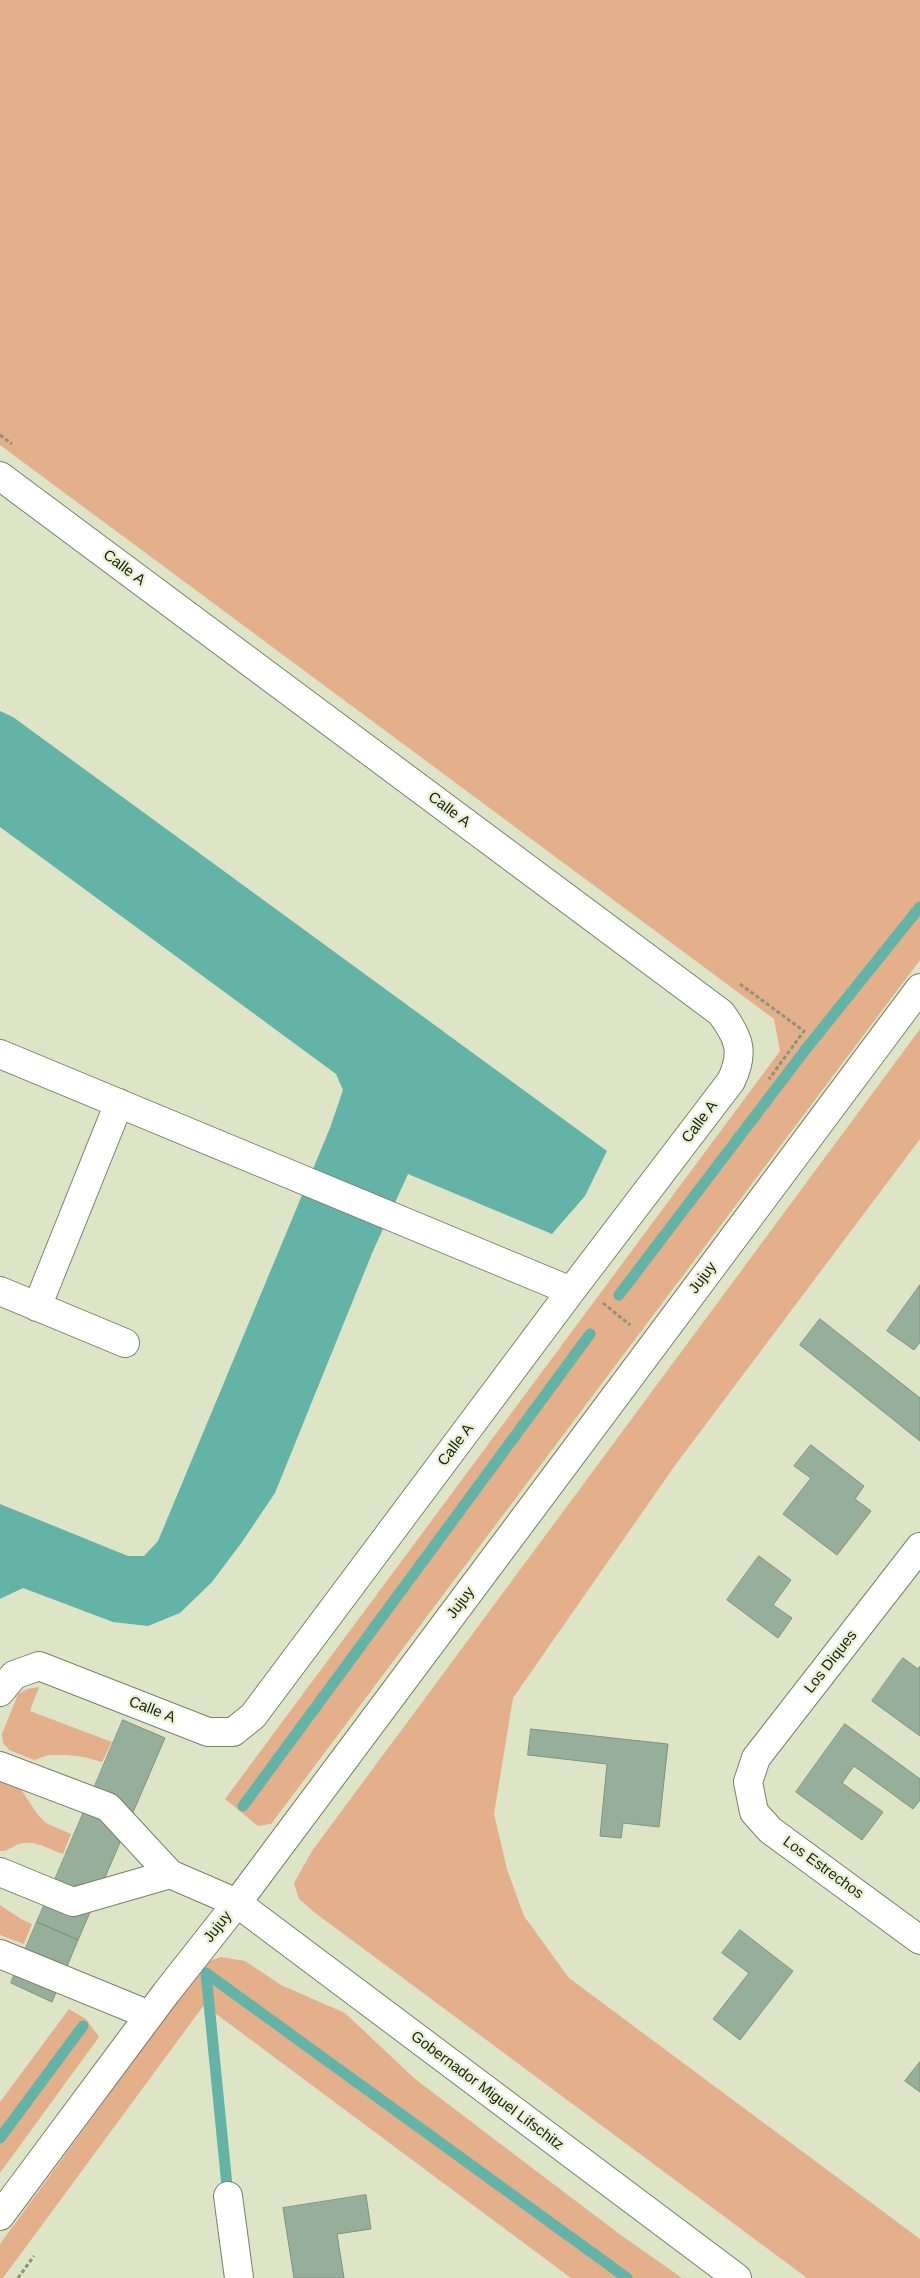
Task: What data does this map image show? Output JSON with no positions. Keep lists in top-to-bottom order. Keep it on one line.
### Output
{"streets":{"street":["Calle A","Jujuy","Los Diques","Los Estrechos","Gobernador Miguel Lifschitz"]},"crossings":[["Jujuy","Gobernador Miguel Lifschitz"],["Los Diques","Los Estrechos"]]}
